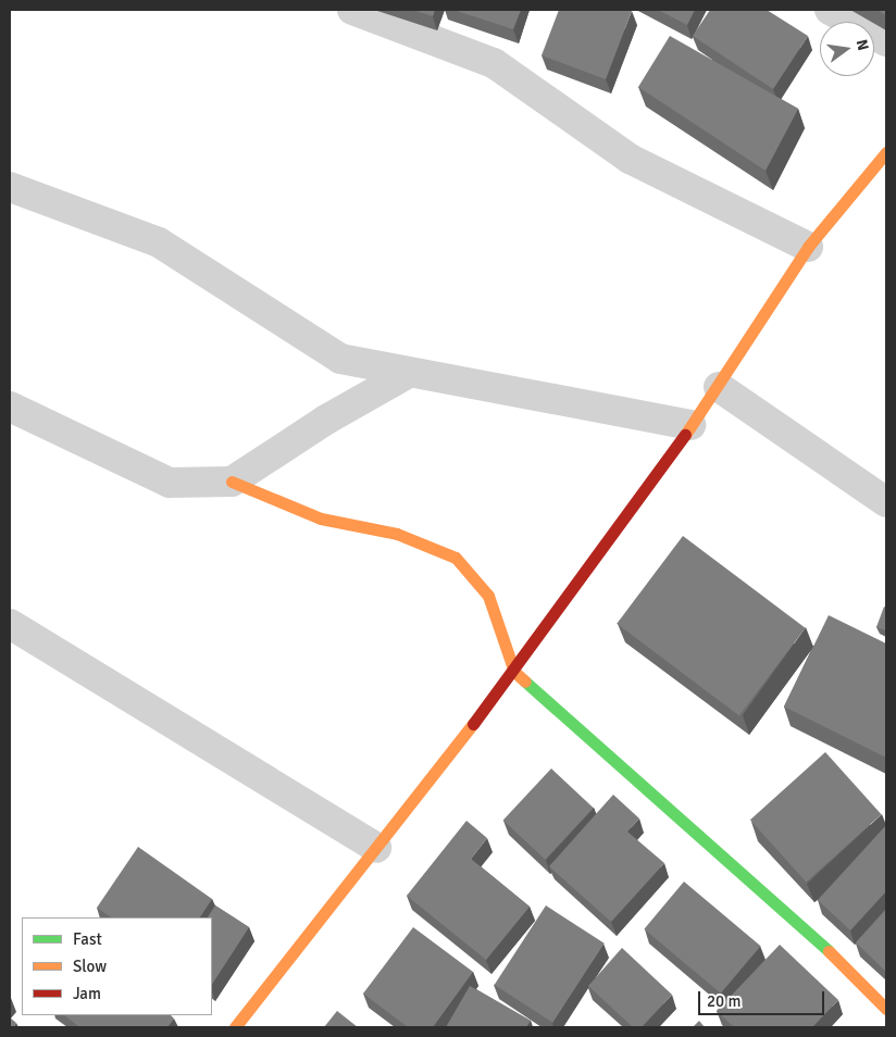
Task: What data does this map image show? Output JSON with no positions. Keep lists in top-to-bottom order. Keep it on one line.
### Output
{"legend":["Fast","Slow","Jam"],"scale_bar":"20 m","north":"right"}
